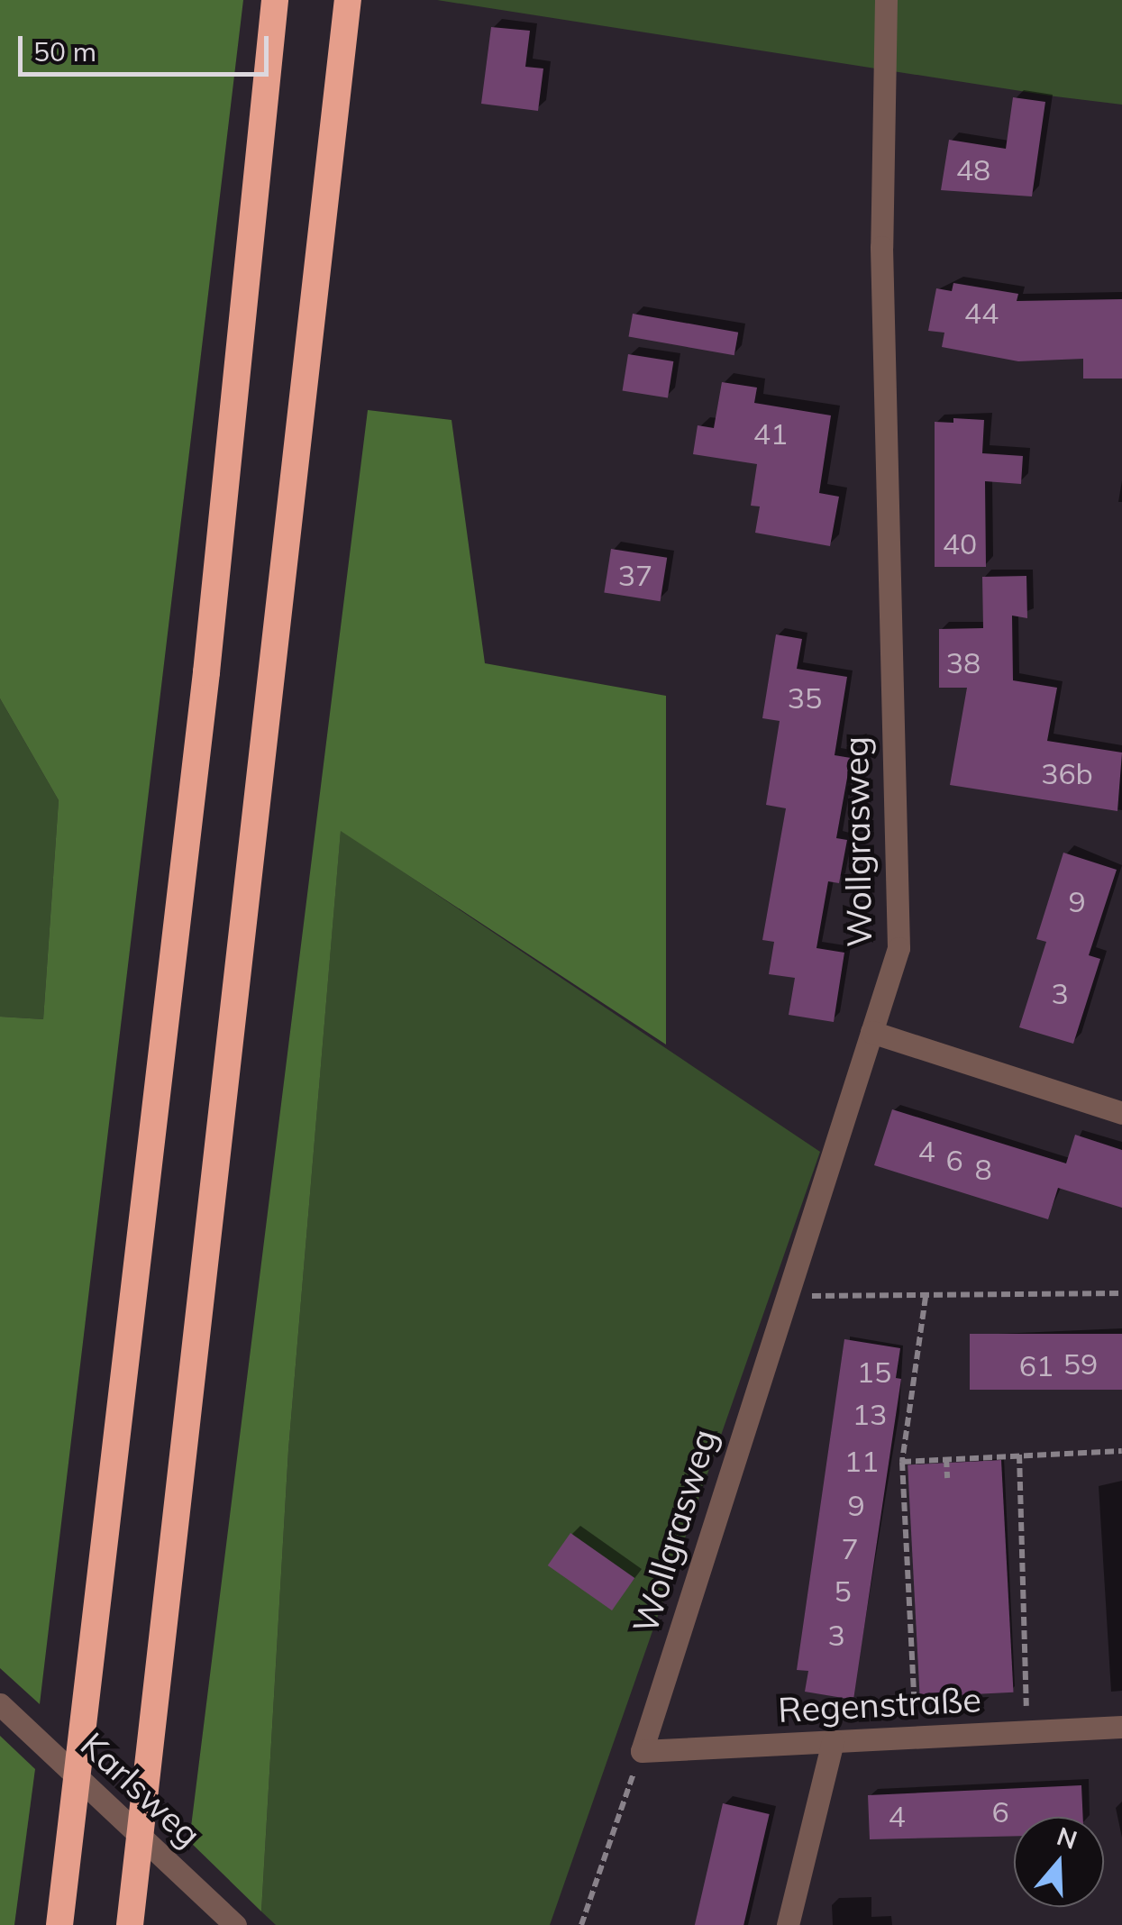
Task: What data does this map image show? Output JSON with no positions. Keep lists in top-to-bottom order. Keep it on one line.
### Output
{"streets":{"street":["Wollgrasweg","Regenstraße","Karlsweg"]},"crossings":[["Wollgrasweg","Regenstraße"]],"house_numbers":["48","44","41","40","37","38","35","36b","9","3","4","6","8","59","61","15","13","11","9","7","5","3","6","4"],"scale_bar":"50 m","north":"top"}
